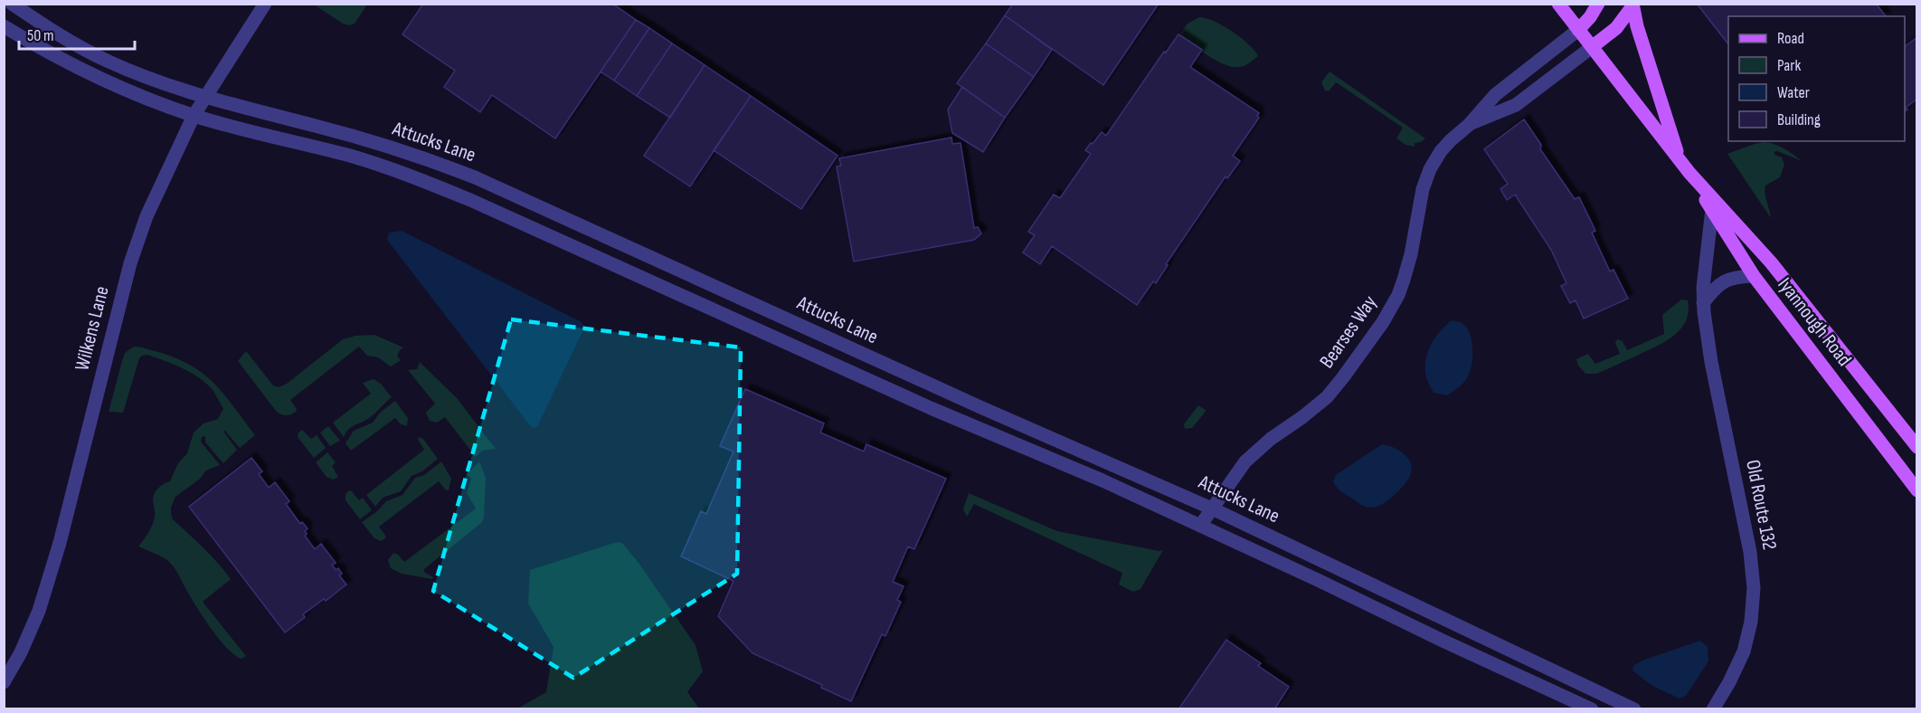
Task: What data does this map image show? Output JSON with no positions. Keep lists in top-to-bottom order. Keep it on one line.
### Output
{"streets":{"main road":["Iyannough Road","Bearses Way"],"street":["Attucks Lane","Wilkens Lane","Old Route 132"]},"crossings":[["Attucks Lane","Wilkens Lane"],["Attucks Lane","Bearses Way"],["Iyannough Road","Bearses Way"],["Iyannough Road","Old Route 132"]],"legend":["Road","Park","Water","Building"],"scale_bar":"50 m"}
